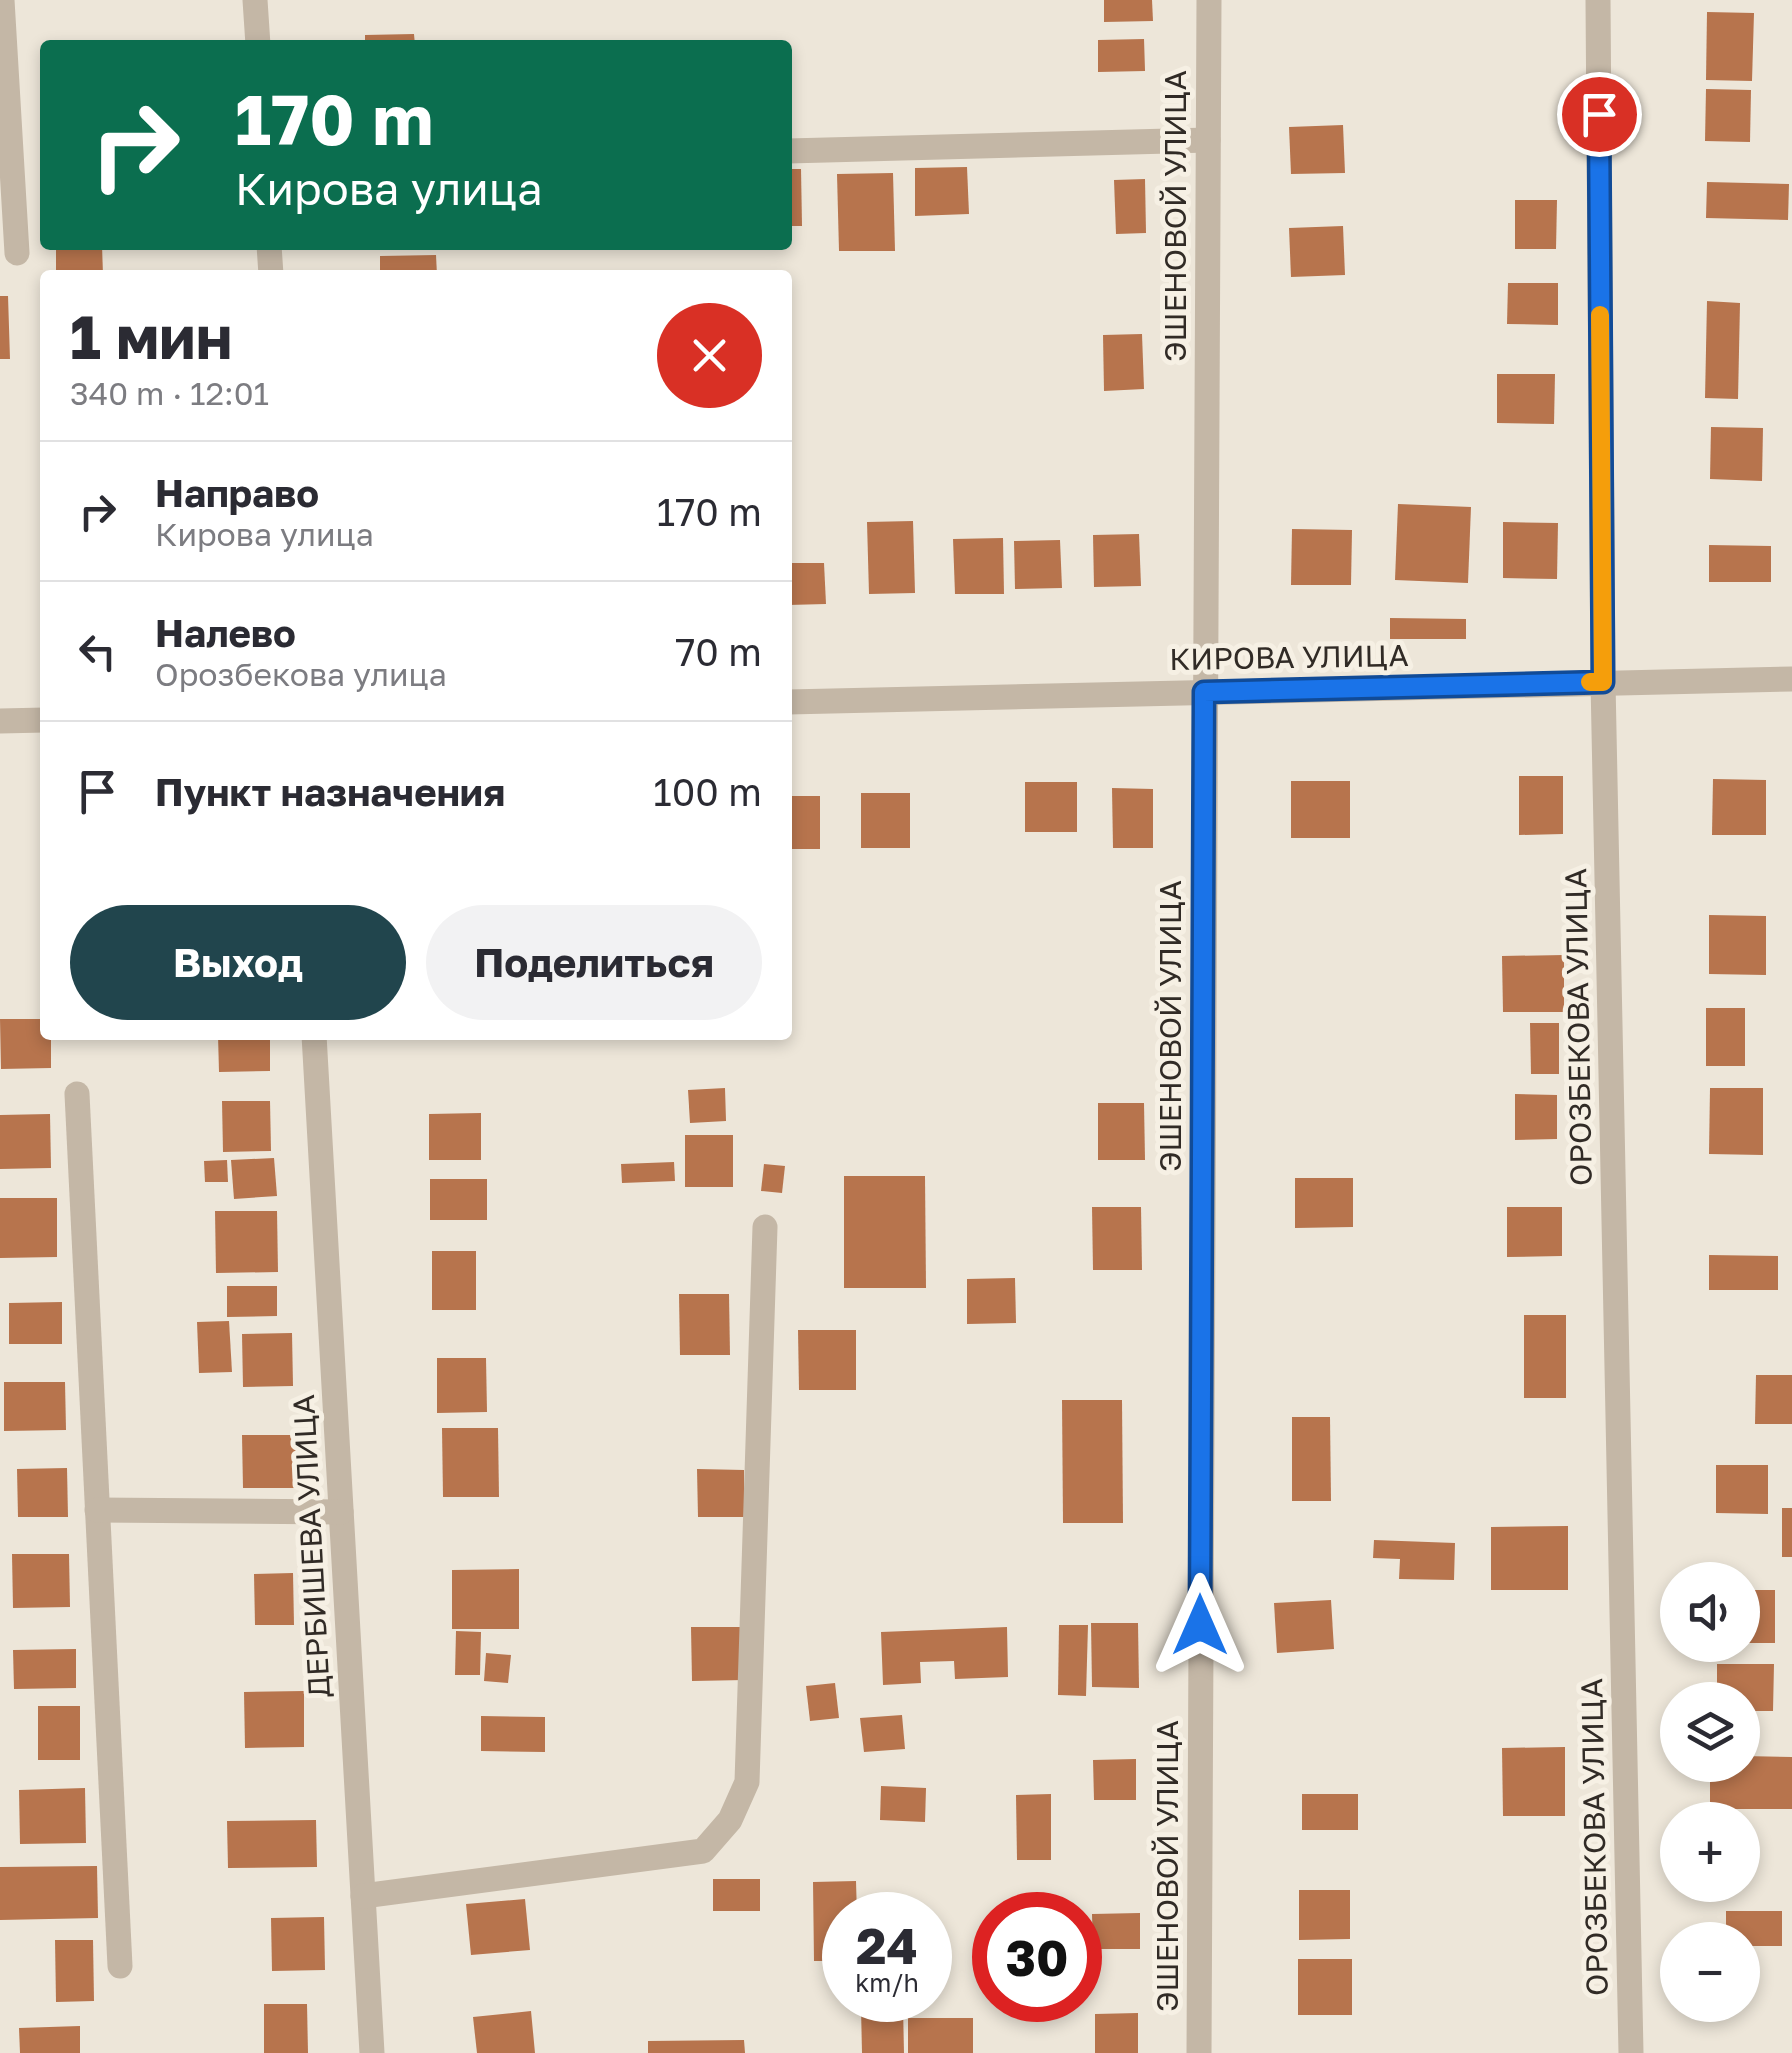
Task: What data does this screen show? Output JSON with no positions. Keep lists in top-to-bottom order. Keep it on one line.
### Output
{"streets":{"street":["ЭШЕНОВОЙ УЛИЦА","КИРОВА УЛИЦА","ОРОЗБЕКОВА УЛИЦА","ДЕРБИШЕВА УЛИЦА"]},"crossings":[["ЭШЕНОВОЙ УЛИЦА","КИРОВА УЛИЦА"],["КИРОВА УЛИЦА","ОРОЗБЕКОВА УЛИЦА"]],"page":{"turn":["170 m","Кирова улица"],"heading":["1 мин","340 m · 12:01"],"list":[{"name":"Направо","note":"Кирова улица","value":"170 m"},{"name":"Налево","note":"Орозбекова улица","value":"70 m"},{"name":"Пункт назначения","value":"100 m"}],"buttons":["Выход","Поделиться"],"map_buttons":["+","−"],"speed":"24 km/h","limit":"30"}}
